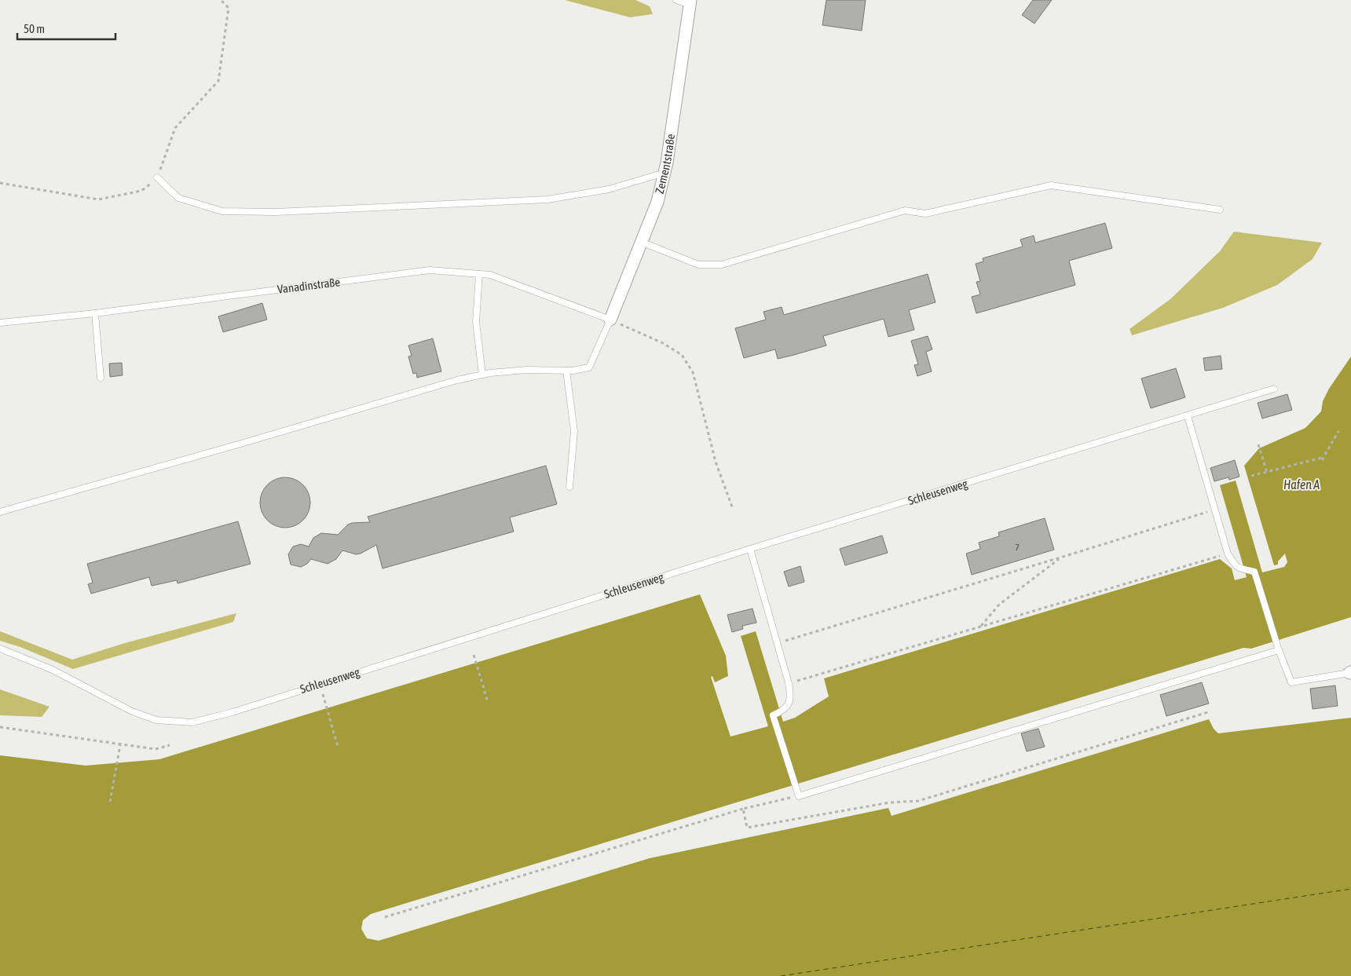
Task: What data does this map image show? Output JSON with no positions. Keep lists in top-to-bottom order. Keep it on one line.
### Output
{"streets":{"street":["Zementstraße"],"lane":["Vanadinstraße","Schleusenweg"]},"crossings":[["Zementstraße","Vanadinstraße"]],"water":["Hafen A"],"house_numbers":["7"],"scale_bar":"50 m"}
